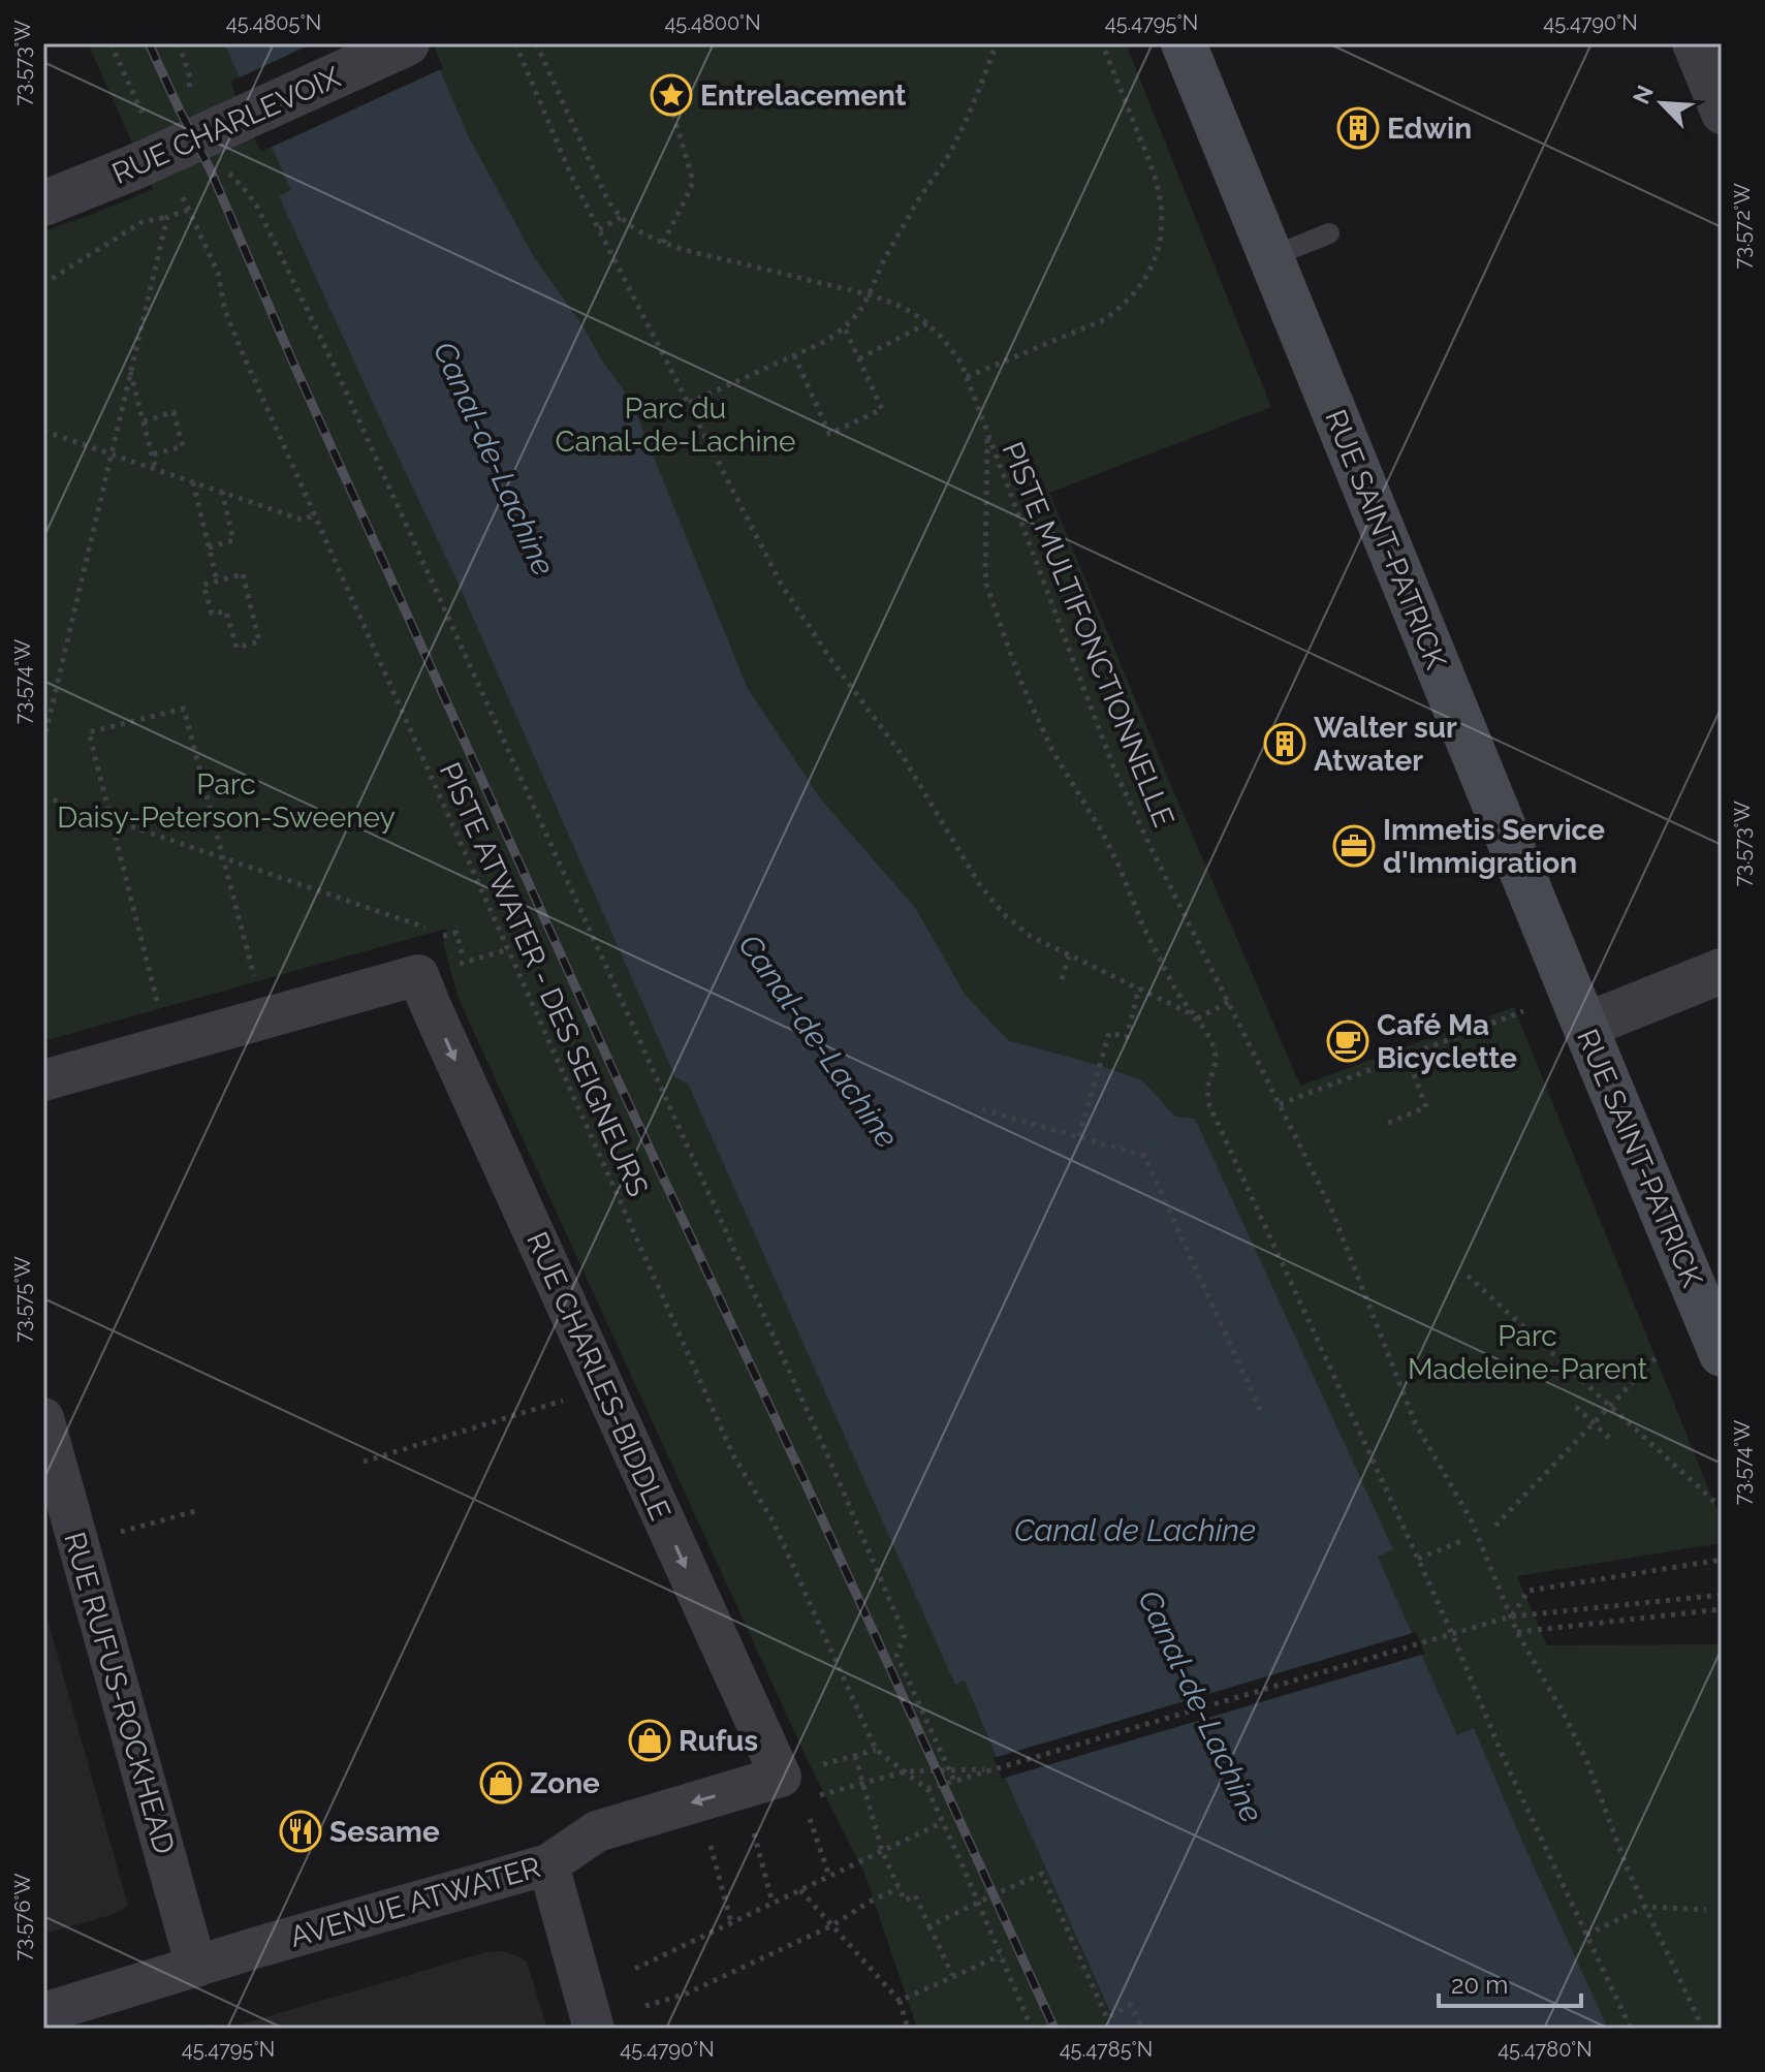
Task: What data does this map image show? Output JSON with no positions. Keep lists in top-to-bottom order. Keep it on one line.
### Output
{"streets":{"main road":["RUE SAINT-PATRICK"],"street":["RUE CHARLEVOIX","RUE CHARLES-BIDDLE","RUE RUFUS-ROCKHEAD","AVENUE ATWATER"],"path":["PISTE MULTIFONCTIONNELLE","PISTE ATWATER - DES SEIGNEURS"]},"crossings":[["RUE CHARLES-BIDDLE","AVENUE ATWATER"],["RUE RUFUS-ROCKHEAD","AVENUE ATWATER"]],"one_way":["RUE CHARLES-BIDDLE"],"water":["Canal-de-Lachine","Canal de Lachine"],"parks":["Parc du Canal-de-Lachine","Parc Daisy-Peterson-Sweeney","Parc Madeleine-Parent"],"places":{"place":["Entrelacement"],"building":["Edwin","Walter sur Atwater"],"office":["Immetis Service d'Immigration"],"cafe":["Café Ma Bicyclette"],"shop":["Rufus","Zone"],"restaurant":["Sesame"]},"scale_bar":"20 m","north":"top left","coordinates":["45.4805°N","45.4800°N","45.4795°N","45.4790°N","73.573°W","73.572°W","73.574°W","73.575°W","73.576°W","45.4785°N","45.4780°N"]}
